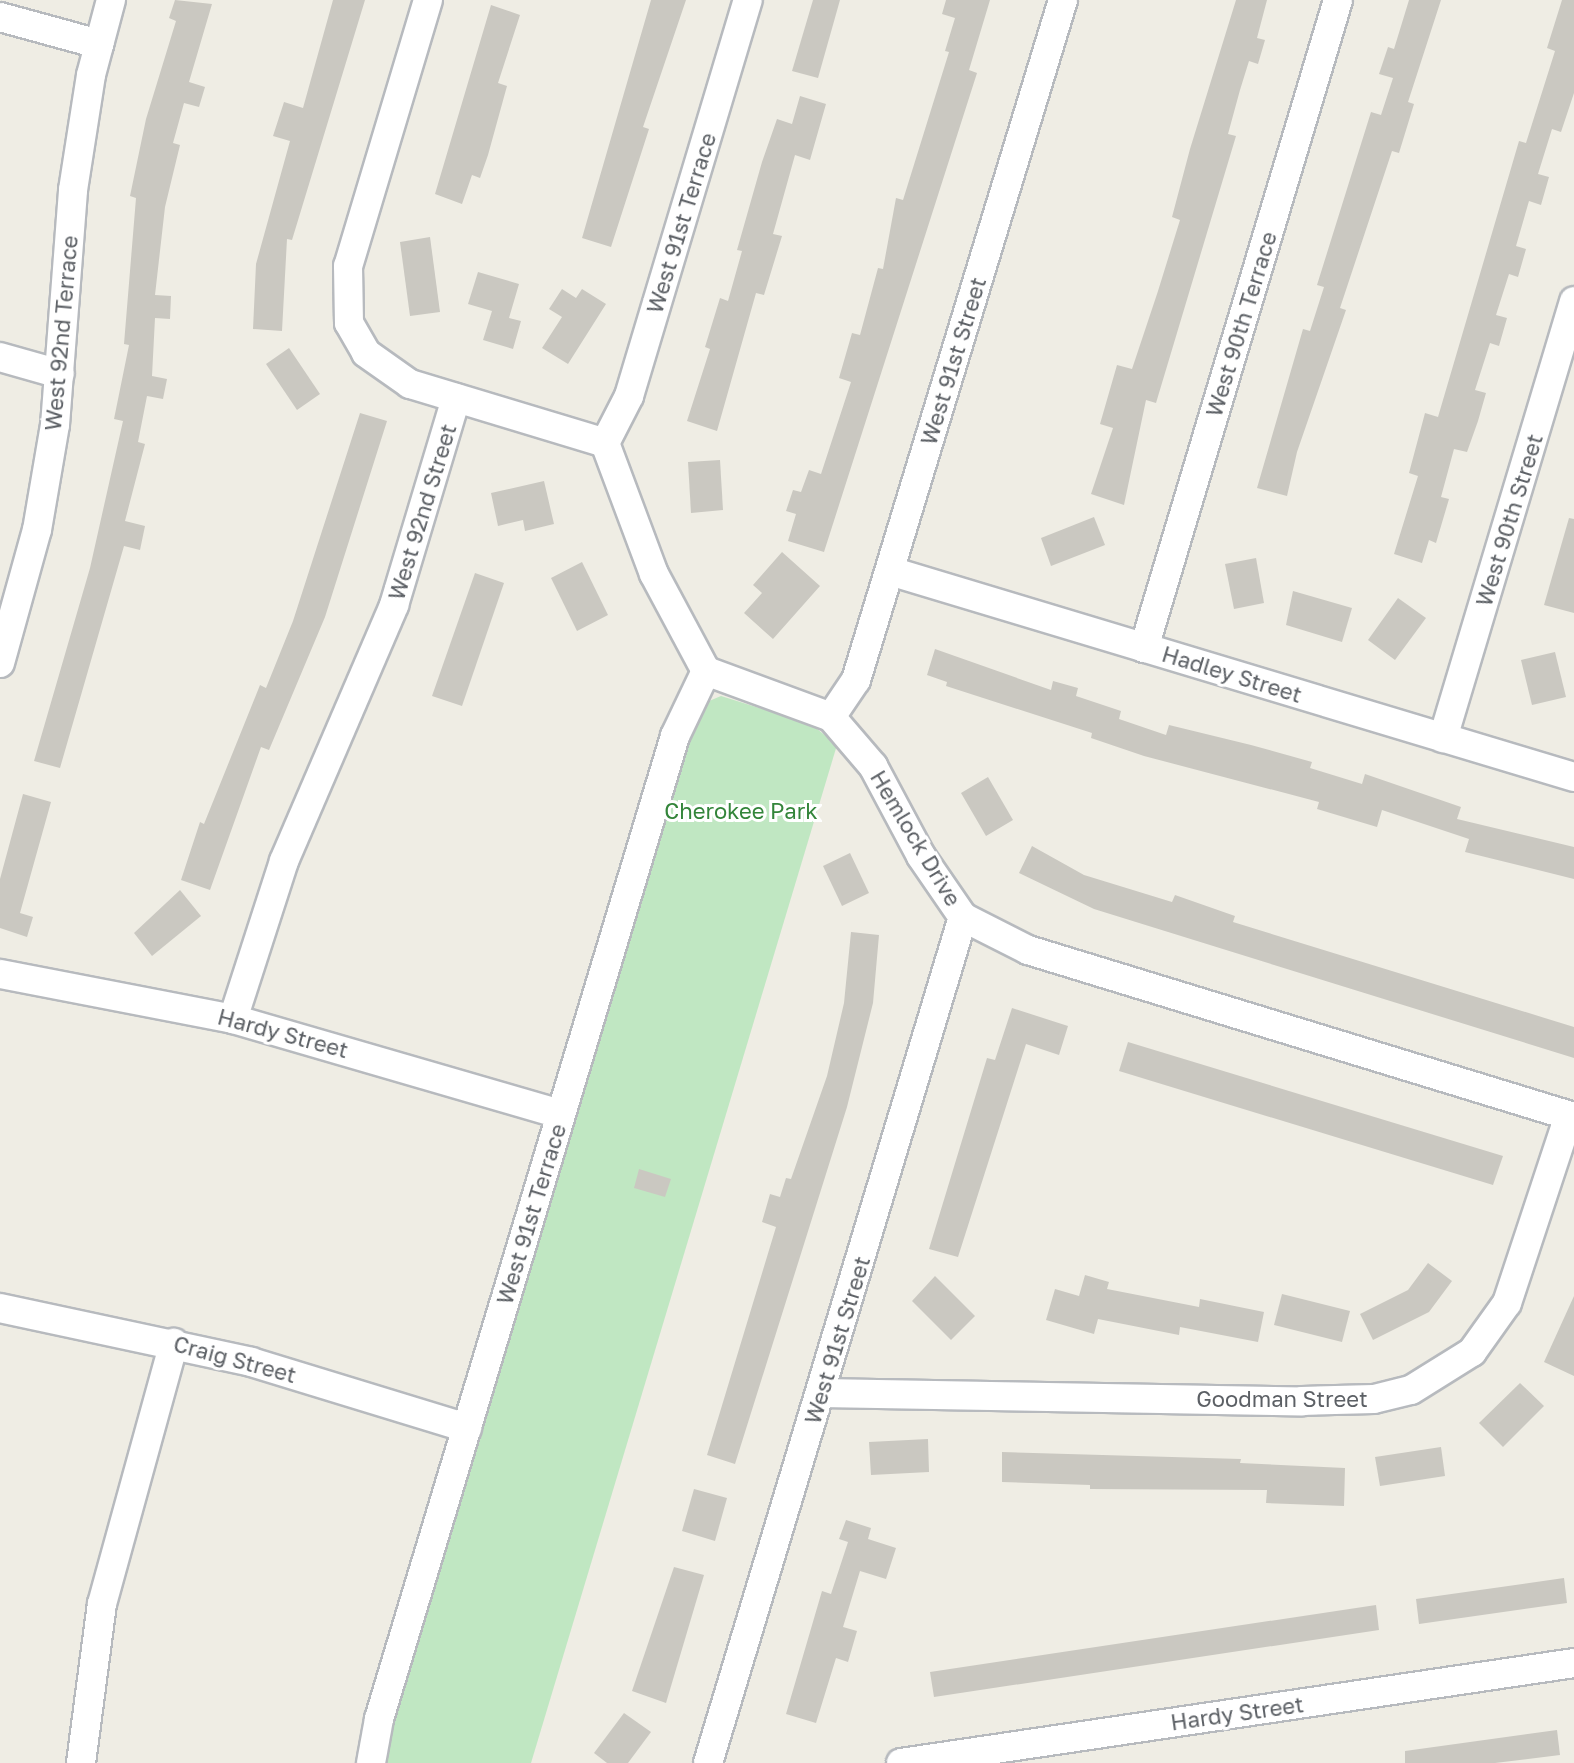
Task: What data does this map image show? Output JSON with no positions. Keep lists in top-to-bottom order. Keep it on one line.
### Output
{"streets":{"street":["West 91st Terrace","West 90th Terrace","West 92nd Terrace","West 91st Street","West 92nd Street","West 90th Street","Hadley Street","Hemlock Drive","Hardy Street","Craig Street","Goodman Street"]},"crossings":[["West 91st Terrace","Hemlock Drive"],["West 91st Terrace","Hardy Street"],["West 91st Terrace","Craig Street"],["West 90th Terrace","Hadley Street"],["West 91st Street","Hadley Street"],["West 91st Street","Hemlock Drive"],["West 91st Street","Goodman Street"],["West 92nd Street","Hardy Street"],["West 90th Street","Hadley Street"],["Hemlock Drive","Goodman Street"]],"parks":["Cherokee Park"]}
